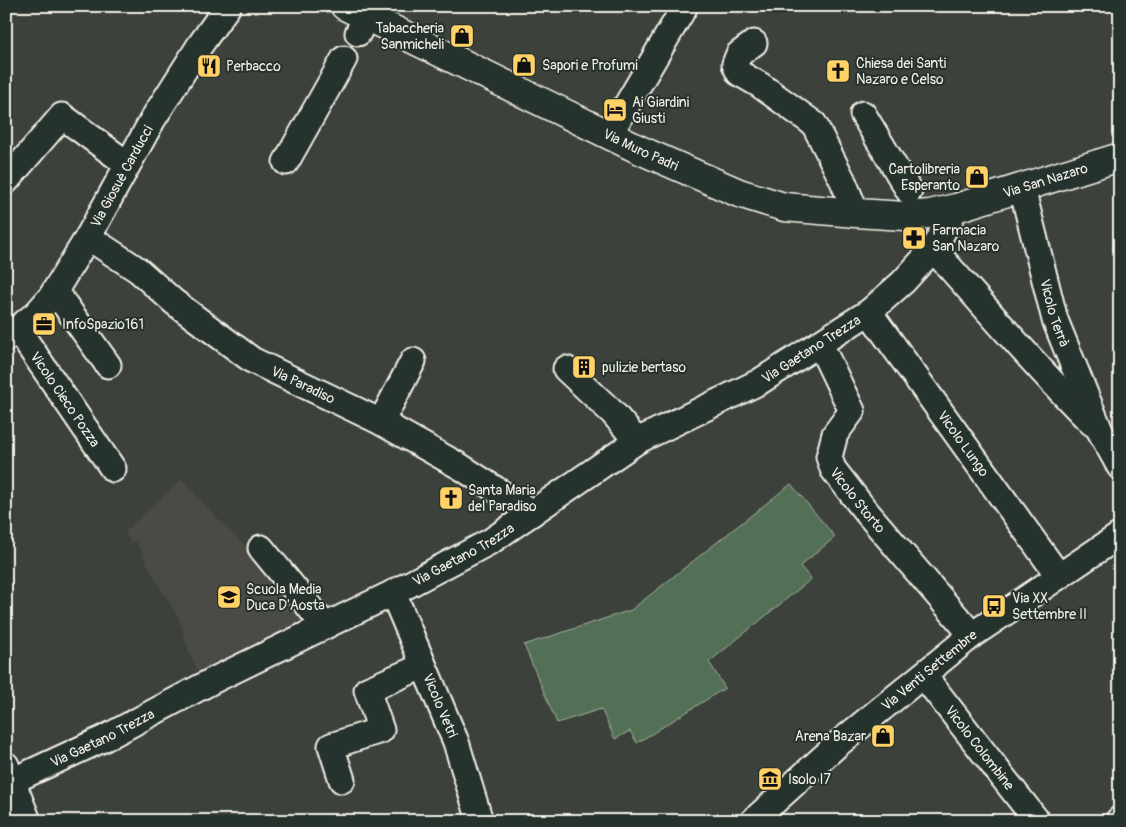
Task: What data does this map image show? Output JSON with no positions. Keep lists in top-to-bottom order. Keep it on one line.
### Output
{"streets":{"main road":["Via Muro Padri","Via San Nazaro"],"street":["Via Giosuè Carducci","Vicolo Terrà","Via Gaetano Trezza","Via Paradiso","Vicolo Cieco Pozza","Vicolo Lungo","Vicolo Storto","Via Venti Settembre","Vicolo Vetri","Vicolo Colombine"]},"crossings":[["Via Muro Padri","Via San Nazaro"],["Via Muro Padri","Via Gaetano Trezza"],["Via Giosuè Carducci","Via Paradiso"],["Via Giosuè Carducci","Vicolo Cieco Pozza"],["Via San Nazaro","Vicolo Terrà"],["Via San Nazaro","Via Gaetano Trezza"],["Vicolo Terrà","Via Gaetano Trezza"],["Via Gaetano Trezza","Via Paradiso"],["Via Gaetano Trezza","Vicolo Lungo"],["Via Gaetano Trezza","Vicolo Storto"],["Via Gaetano Trezza","Vicolo Vetri"],["Vicolo Lungo","Via Venti Settembre"],["Vicolo Storto","Via Venti Settembre"],["Via Venti Settembre","Vicolo Colombine"]],"places":{"shop":["Tabaccheria Sanmicheli","Sapori e Profumi","Cartolibreria Esperanto","Arena Bazar"],"restaurant":["Perbacco"],"church":["Chiesa dei Santi Nazaro e Celso","Santa Maria del Paradiso"],"hotel":["Ai Giardini Giusti"],"pharmacy":["Farmacia San Nazaro"],"office":["InfoSpazio161"],"building":["pulizie bertaso"],"school or university":["Scuola Media Duca D'Aosta"],"bus stop":["Via XX Settembre II"],"museum":["Isolo I7"]}}
